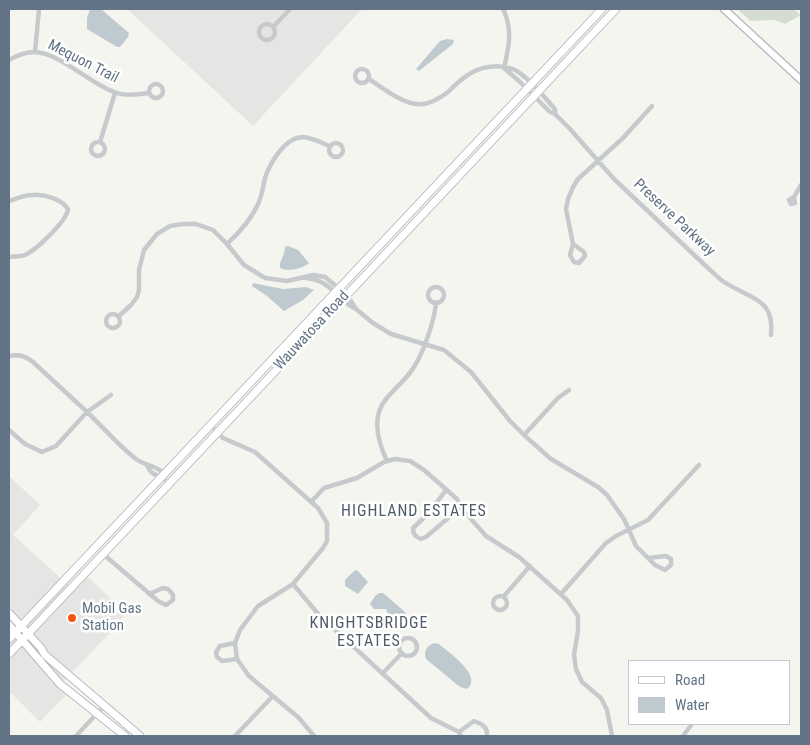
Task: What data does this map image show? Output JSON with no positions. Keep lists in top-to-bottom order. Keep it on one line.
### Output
{"streets":{"main road":["Wauwatosa Road"],"street":["Mequon Trail","Preserve Parkway"]},"crossings":[["Preserve Parkway","Wauwatosa Road"]],"districts":["HIGHLAND ESTATES","KNIGHTSBRIDGE ESTATES"],"places":["Mobil Gas Station"],"legend":["Road","Water"]}
